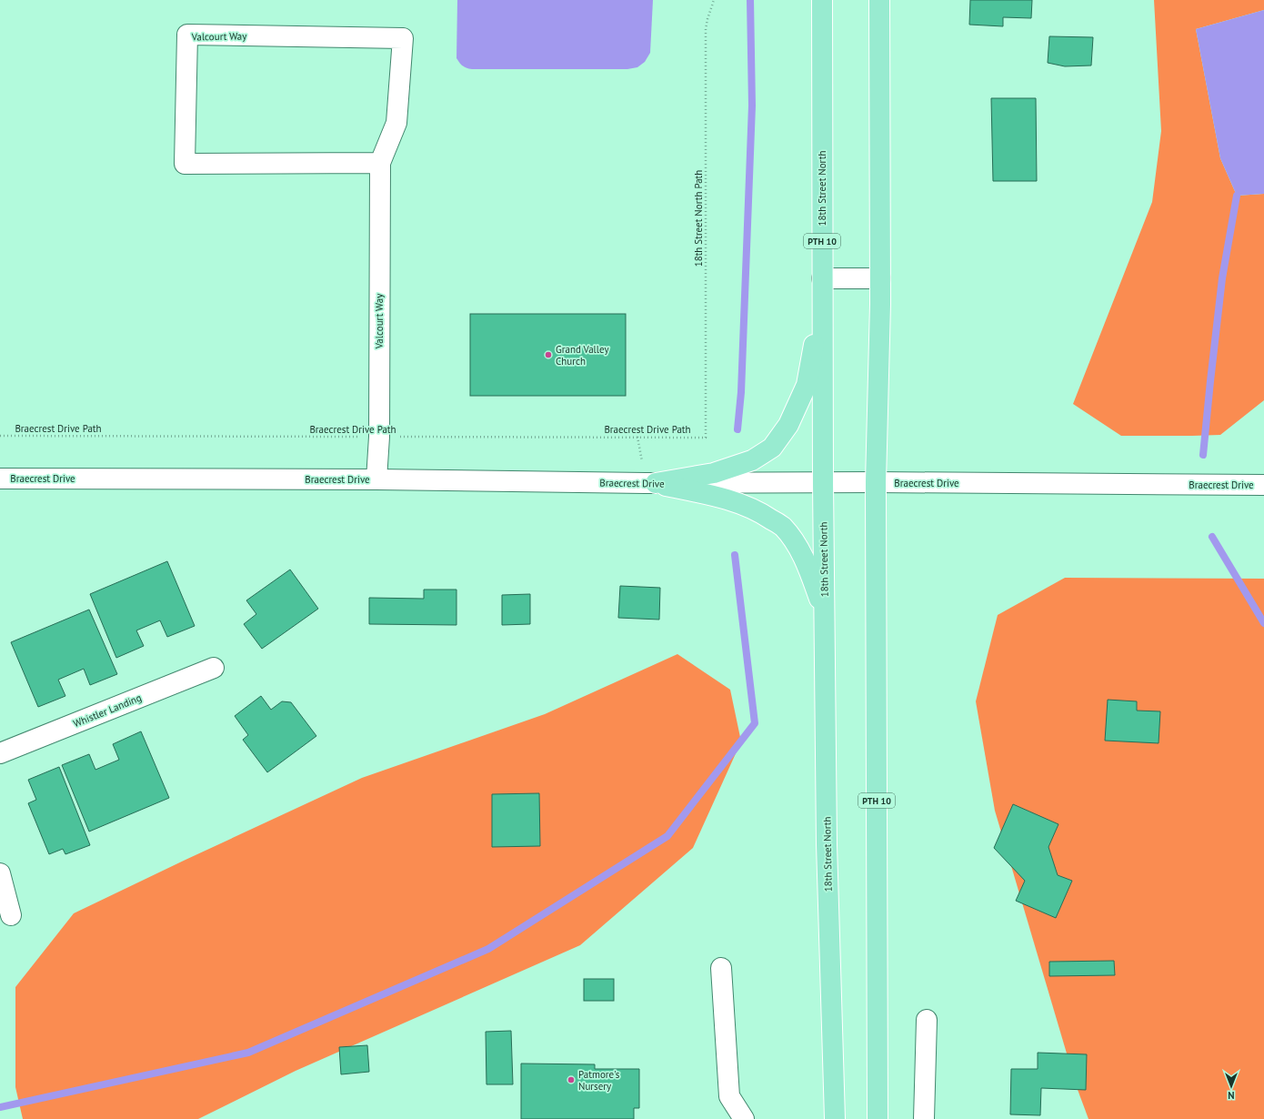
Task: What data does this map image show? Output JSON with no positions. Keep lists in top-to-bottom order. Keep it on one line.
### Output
{"streets":{"main road":["18th Street North","PTH 10"],"street":["Valcourt Way","Braecrest Drive","Whistler Landing"],"path":["18th Street North Path","Braecrest Drive Path"]},"crossings":[["Valcourt Way","Braecrest Drive Path"],["Valcourt Way","Braecrest Drive"],["18th Street North","Braecrest Drive"],["18th Street North Path","Braecrest Drive Path"],["PTH 10","Braecrest Drive"]],"places":["Grand Valley Church","Patmore's Nursery"],"north":"bottom"}
